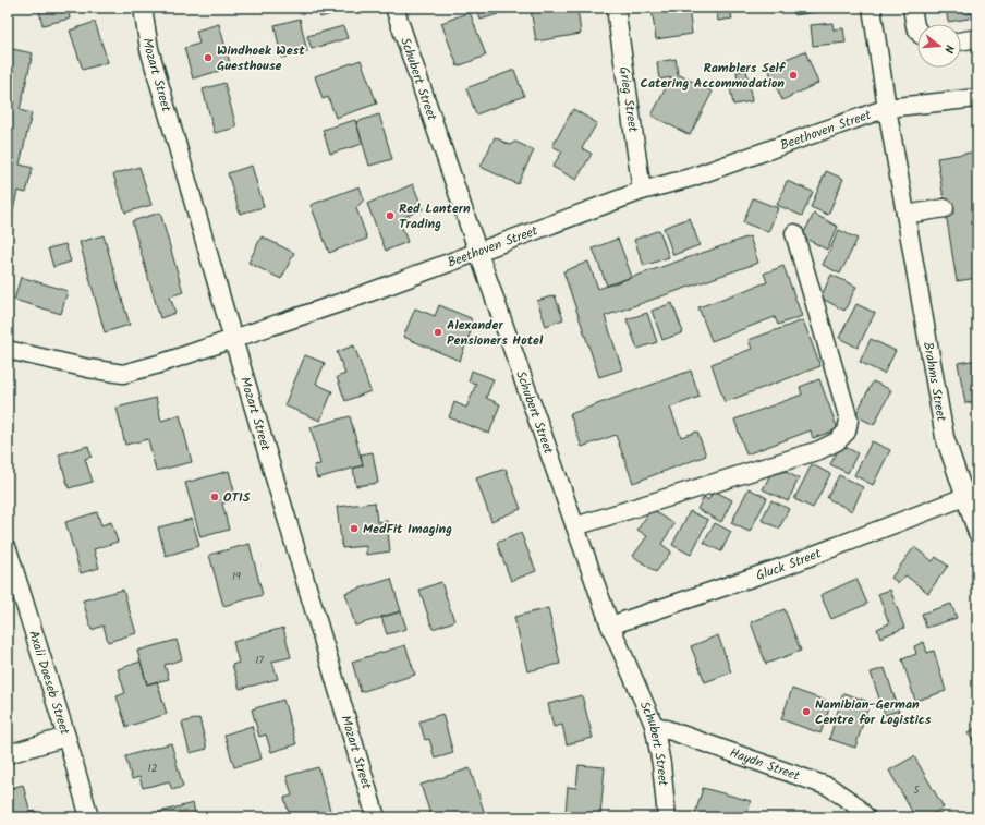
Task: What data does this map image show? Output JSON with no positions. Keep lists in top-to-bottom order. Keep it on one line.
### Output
{"streets":{"street":["Mozart Street","Schubert Street","Grieg Street","Beethoven Street","Brahms Street","Gluck Street","Axali Doeseb Street","Haydn Street"]},"crossings":[["Mozart Street","Beethoven Street"],["Schubert Street","Beethoven Street"],["Schubert Street","Gluck Street"],["Schubert Street","Haydn Street"],["Grieg Street","Beethoven Street"],["Beethoven Street","Brahms Street"],["Brahms Street","Gluck Street"]],"places":["Windhoek West Guesthouse","Ramblers Self Catering Accommodation","Red Lantern Trading","Alexander Pensioners Hotel","OTIS","MedFit Imaging","Namibian-German Centre for Logistics"],"house_numbers":["19","17","12","5"],"north":"right"}
